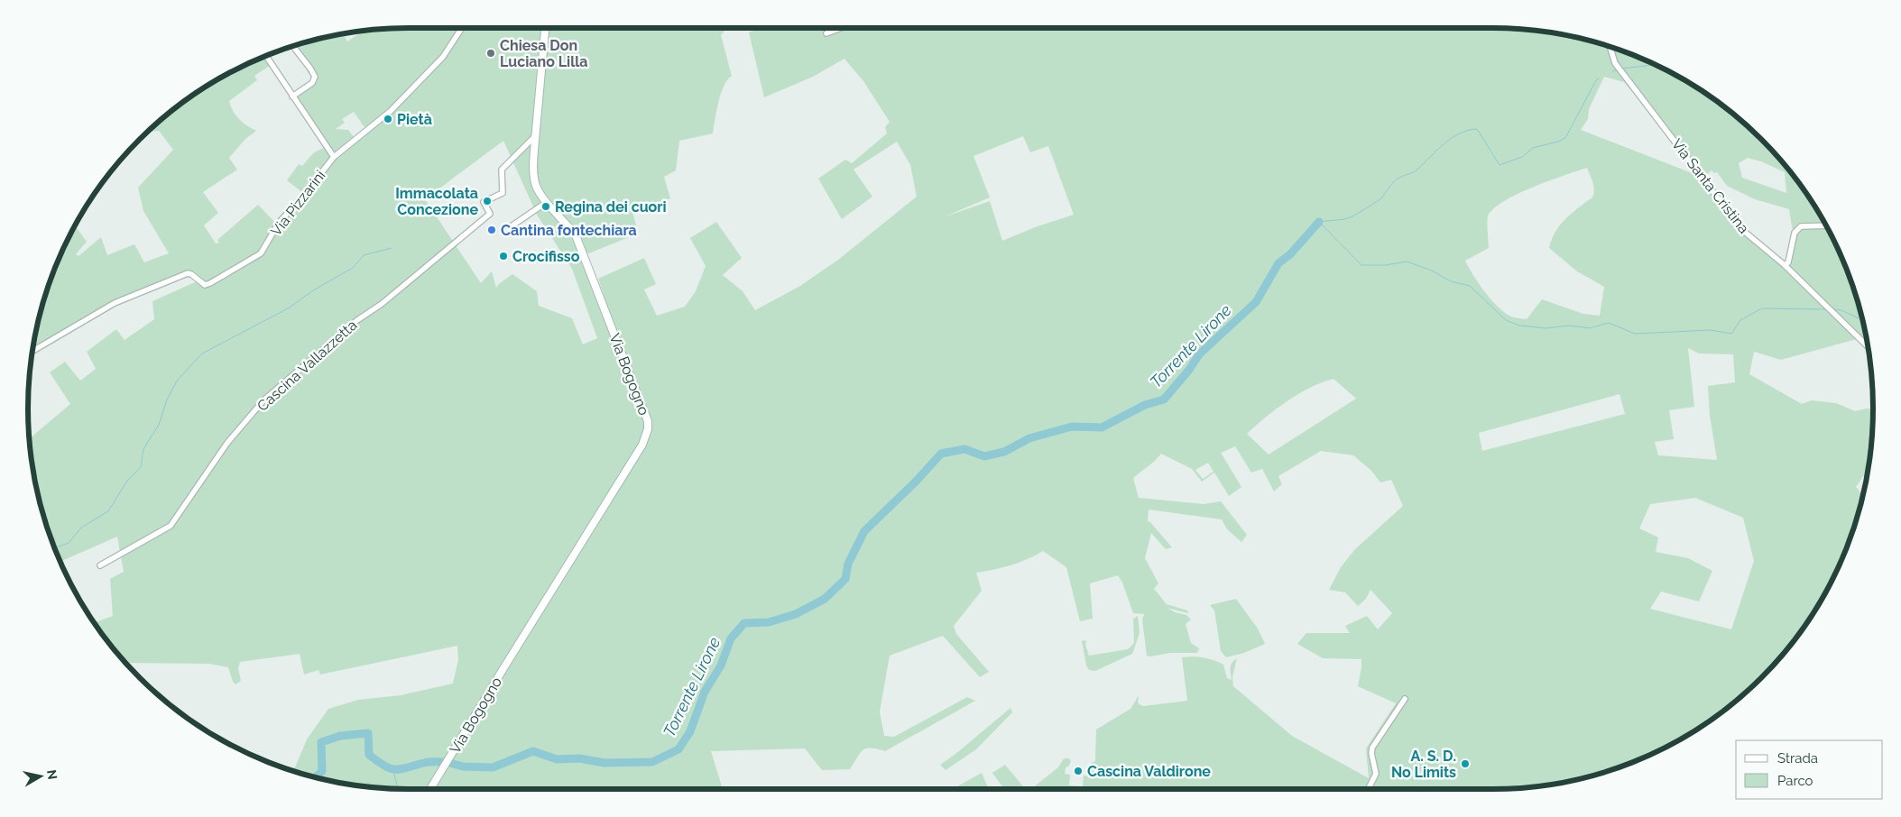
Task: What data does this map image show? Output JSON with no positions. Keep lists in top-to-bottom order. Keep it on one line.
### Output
{"streets":{"main road":["Via Bogogno"],"street":["Via Santa Cristina","Via Pizzarini","Cascina Vallazzetta"]},"crossings":[["Cascina Vallazzetta","Via Bogogno"]],"water":["Torrente Lirone"],"places":["Chiesa Don Luciano Lilla","Pietà","Immacolata Concezione","Regina dei cuori","Cantina fontechiara","Crocifisso","A. S. D. No Limits","Cascina Valdirone"],"legend":["Strada","Parco"],"north":"right"}
